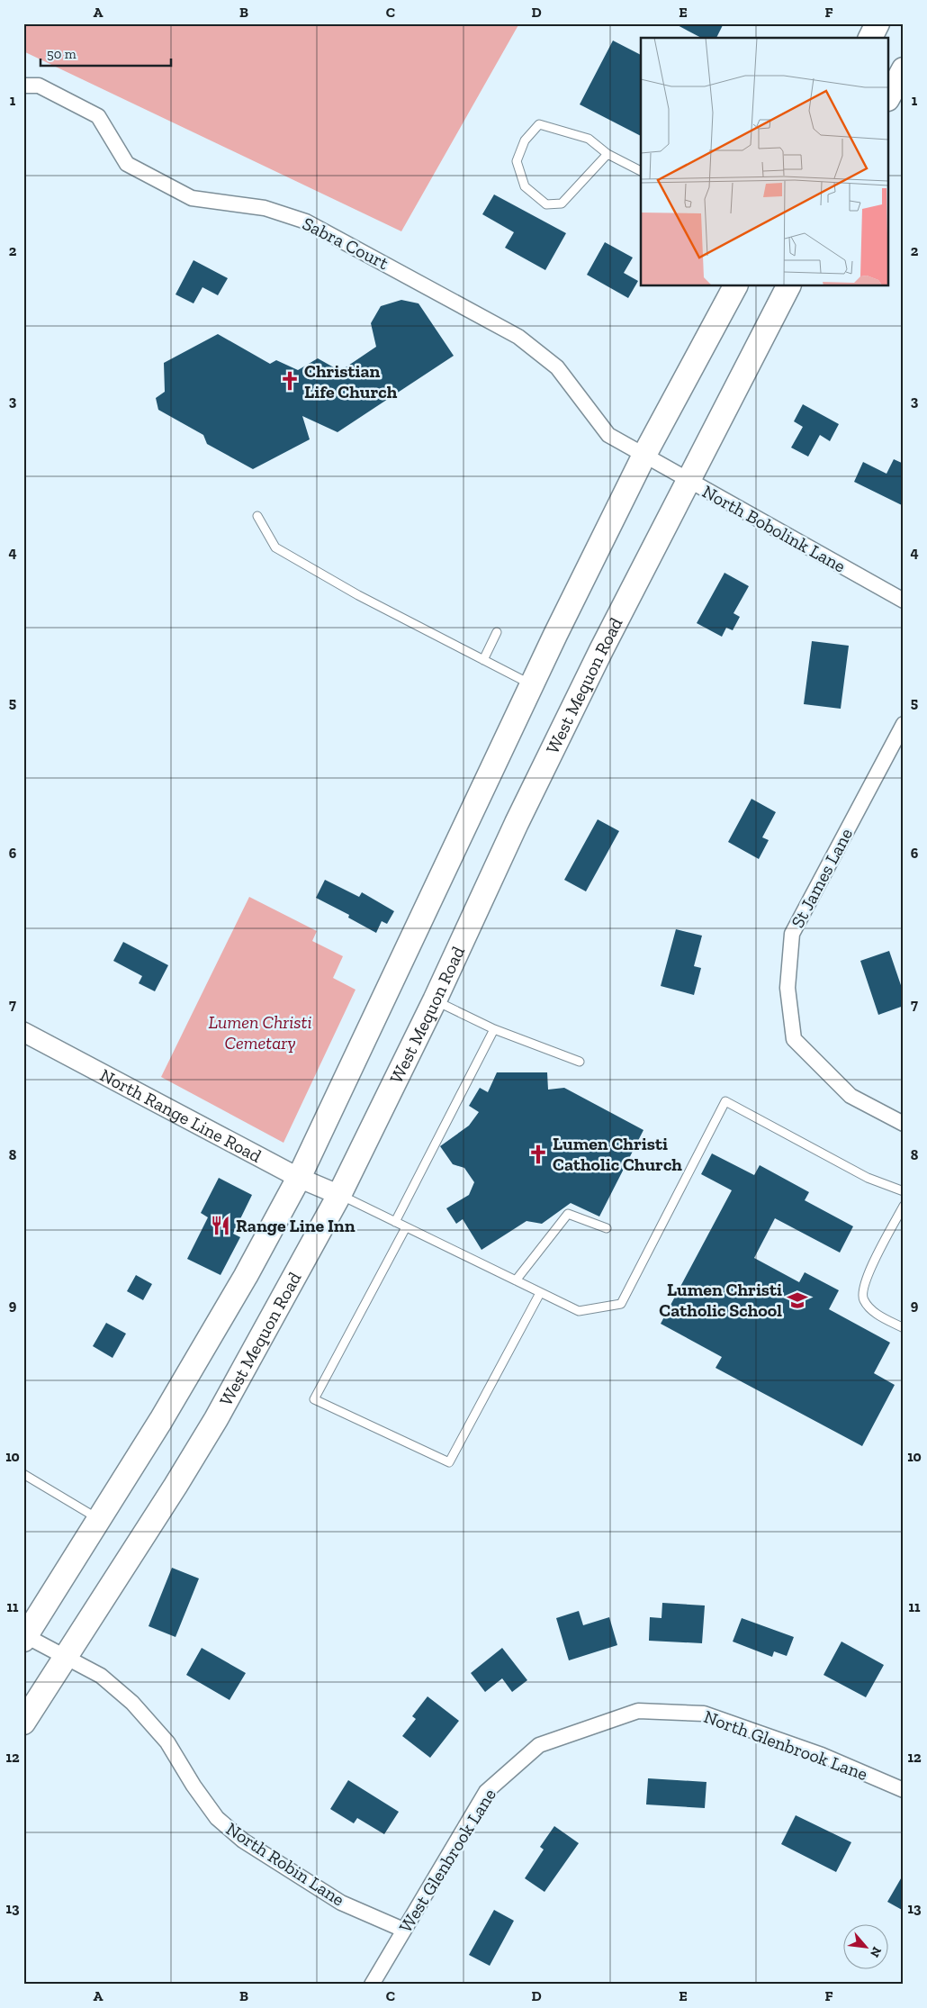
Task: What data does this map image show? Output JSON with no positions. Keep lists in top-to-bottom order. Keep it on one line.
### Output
{"streets":{"main road":["West Mequon Road"],"street":["Sabra Court","North Bobolink Lane","St James Lane","North Range Line Road","North Glenbrook Lane","West Glenbrook Lane","North Robin Lane"]},"crossings":[["Sabra Court","North Bobolink Lane"],["North Bobolink Lane","West Mequon Road"],["West Mequon Road","North Range Line Road"],["West Mequon Road","North Robin Lane"],["North Glenbrook Lane","West Glenbrook Lane"],["West Glenbrook Lane","North Robin Lane"]],"parks":["Lumen Christi Cemetary"],"places":{"church":["Christian Life Church","Lumen Christi Catholic Church"],"restaurant":["Range Line Inn"],"school or university":["Lumen Christi Catholic School"]},"scale_bar":"50 m","north":"bottom right","grid":{"columns":["A","B","C","D","E","F"],"rows":["1","2","3","4","5","6","7","8","9","10","11","12","13"]}}
